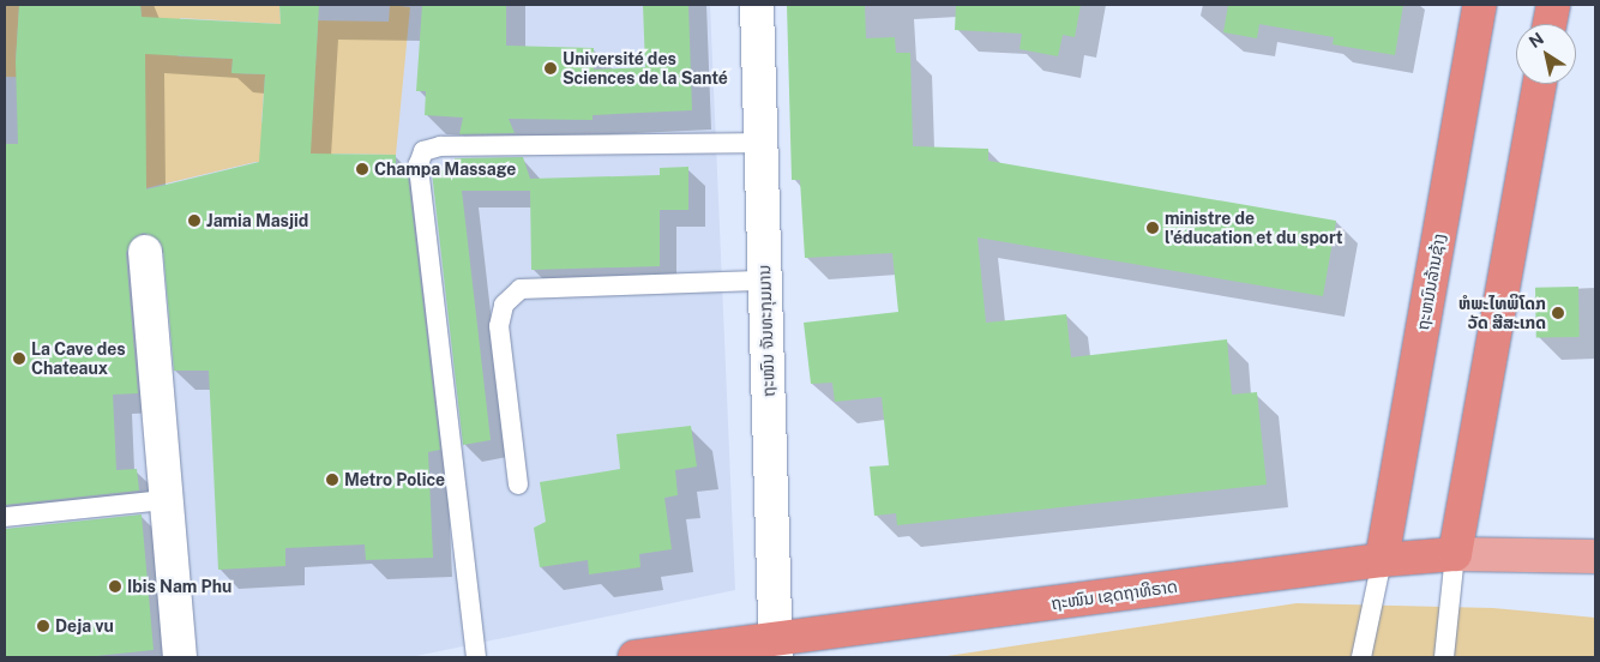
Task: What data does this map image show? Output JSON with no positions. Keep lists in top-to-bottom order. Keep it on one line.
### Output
{"streets":{"highway":["ຖະຫນົນລ້ານຊ້າງ","ຖະໜົນ ເຊດຖາທິຣາດ"],"street":["ຖະໜົນ ຈັນທະກຸມມານ"]},"crossings":[["ຖະຫນົນລ້ານຊ້າງ","ຖະໜົນ ເຊດຖາທິຣາດ"],["ຖະໜົນ ຈັນທະກຸມມານ","ຖະໜົນ ເຊດຖາທິຣາດ"]],"places":["Université des Sciences de la Santé","Champa Massage","Jamia Masjid","ministre de l'éducation et du sport","ຫໍພະໄທພິໂດກ ວັດ ສີສະເກດ","La Cave des Chateaux","Metro Police","Ibis Nam Phu","Deja vu"],"north":"top left"}
